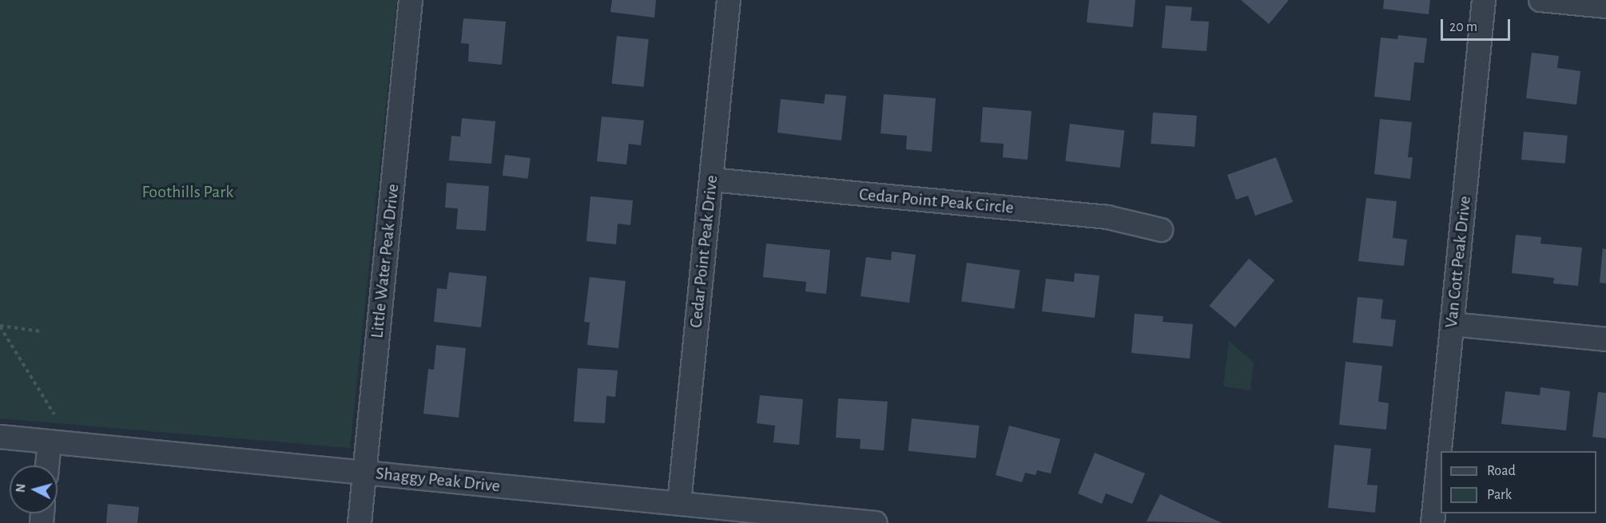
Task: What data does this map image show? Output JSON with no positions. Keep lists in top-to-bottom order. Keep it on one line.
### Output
{"streets":{"street":["Cedar Point Peak Circle","Cedar Point Peak Drive","Little Water Peak Drive","Van Cott Peak Drive","Shaggy Peak Drive"]},"crossings":[["Cedar Point Peak Circle","Cedar Point Peak Drive"],["Cedar Point Peak Drive","Shaggy Peak Drive"],["Little Water Peak Drive","Shaggy Peak Drive"]],"parks":["Foothills Park"],"legend":["Road","Park"],"scale_bar":"20 m","north":"left"}
